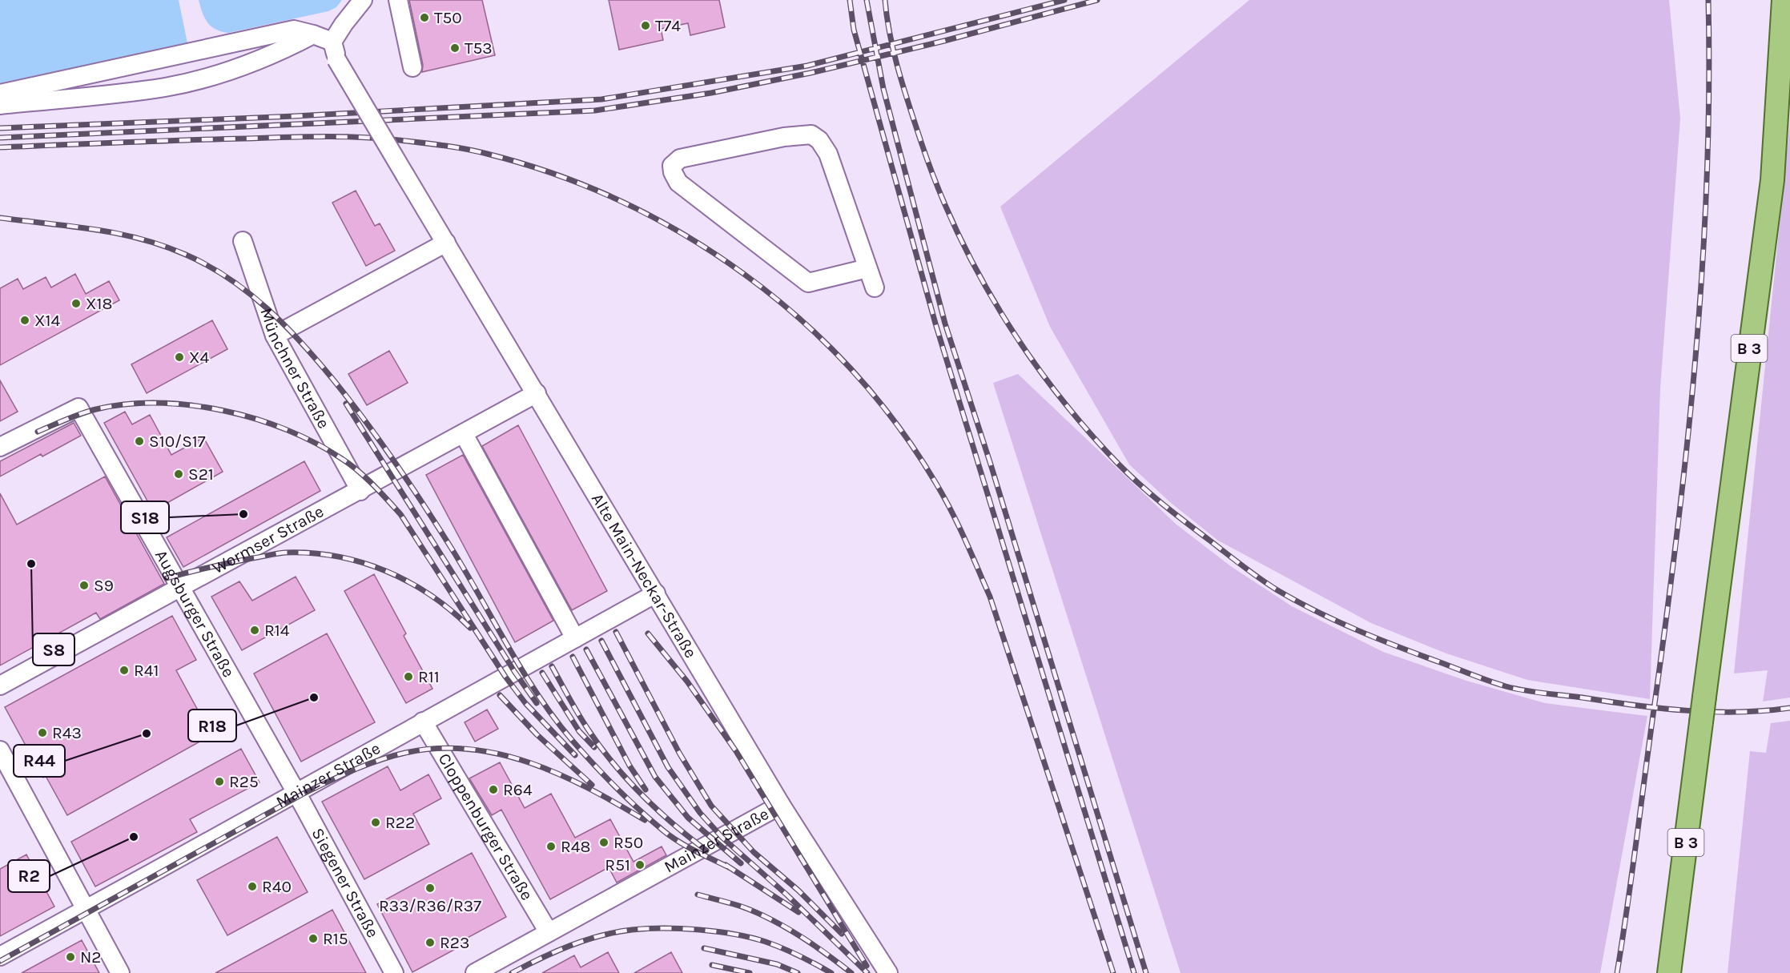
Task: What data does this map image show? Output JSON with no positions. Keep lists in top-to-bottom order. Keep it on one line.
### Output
{"streets":{"main road":["B 3"],"lane":["Münchner Straße","Wormser Straße","Alte Main-Neckar-Straße","Augsburger Straße","Mainzer Straße","Cloppenburger Straße","Siegener Straße"]},"crossings":[["Münchner Straße","Wormser Straße"],["Wormser Straße","Alte Main-Neckar-Straße"],["Wormser Straße","Augsburger Straße"],["Alte Main-Neckar-Straße","Mainzer Straße"],["Augsburger Straße","Mainzer Straße"],["Augsburger Straße","Siegener Straße"],["Mainzer Straße","Cloppenburger Straße"],["Mainzer Straße","Siegener Straße"]],"places":["T50","T74","T53","X18","X14","X4","S10/S17","S21","S18","S8","S9","R14","R41","R11","R18","R43","R44","R25","R64","R22","R2","R50","R48","R51","R40","R33/R36/R37","R15","R23","N2"]}
